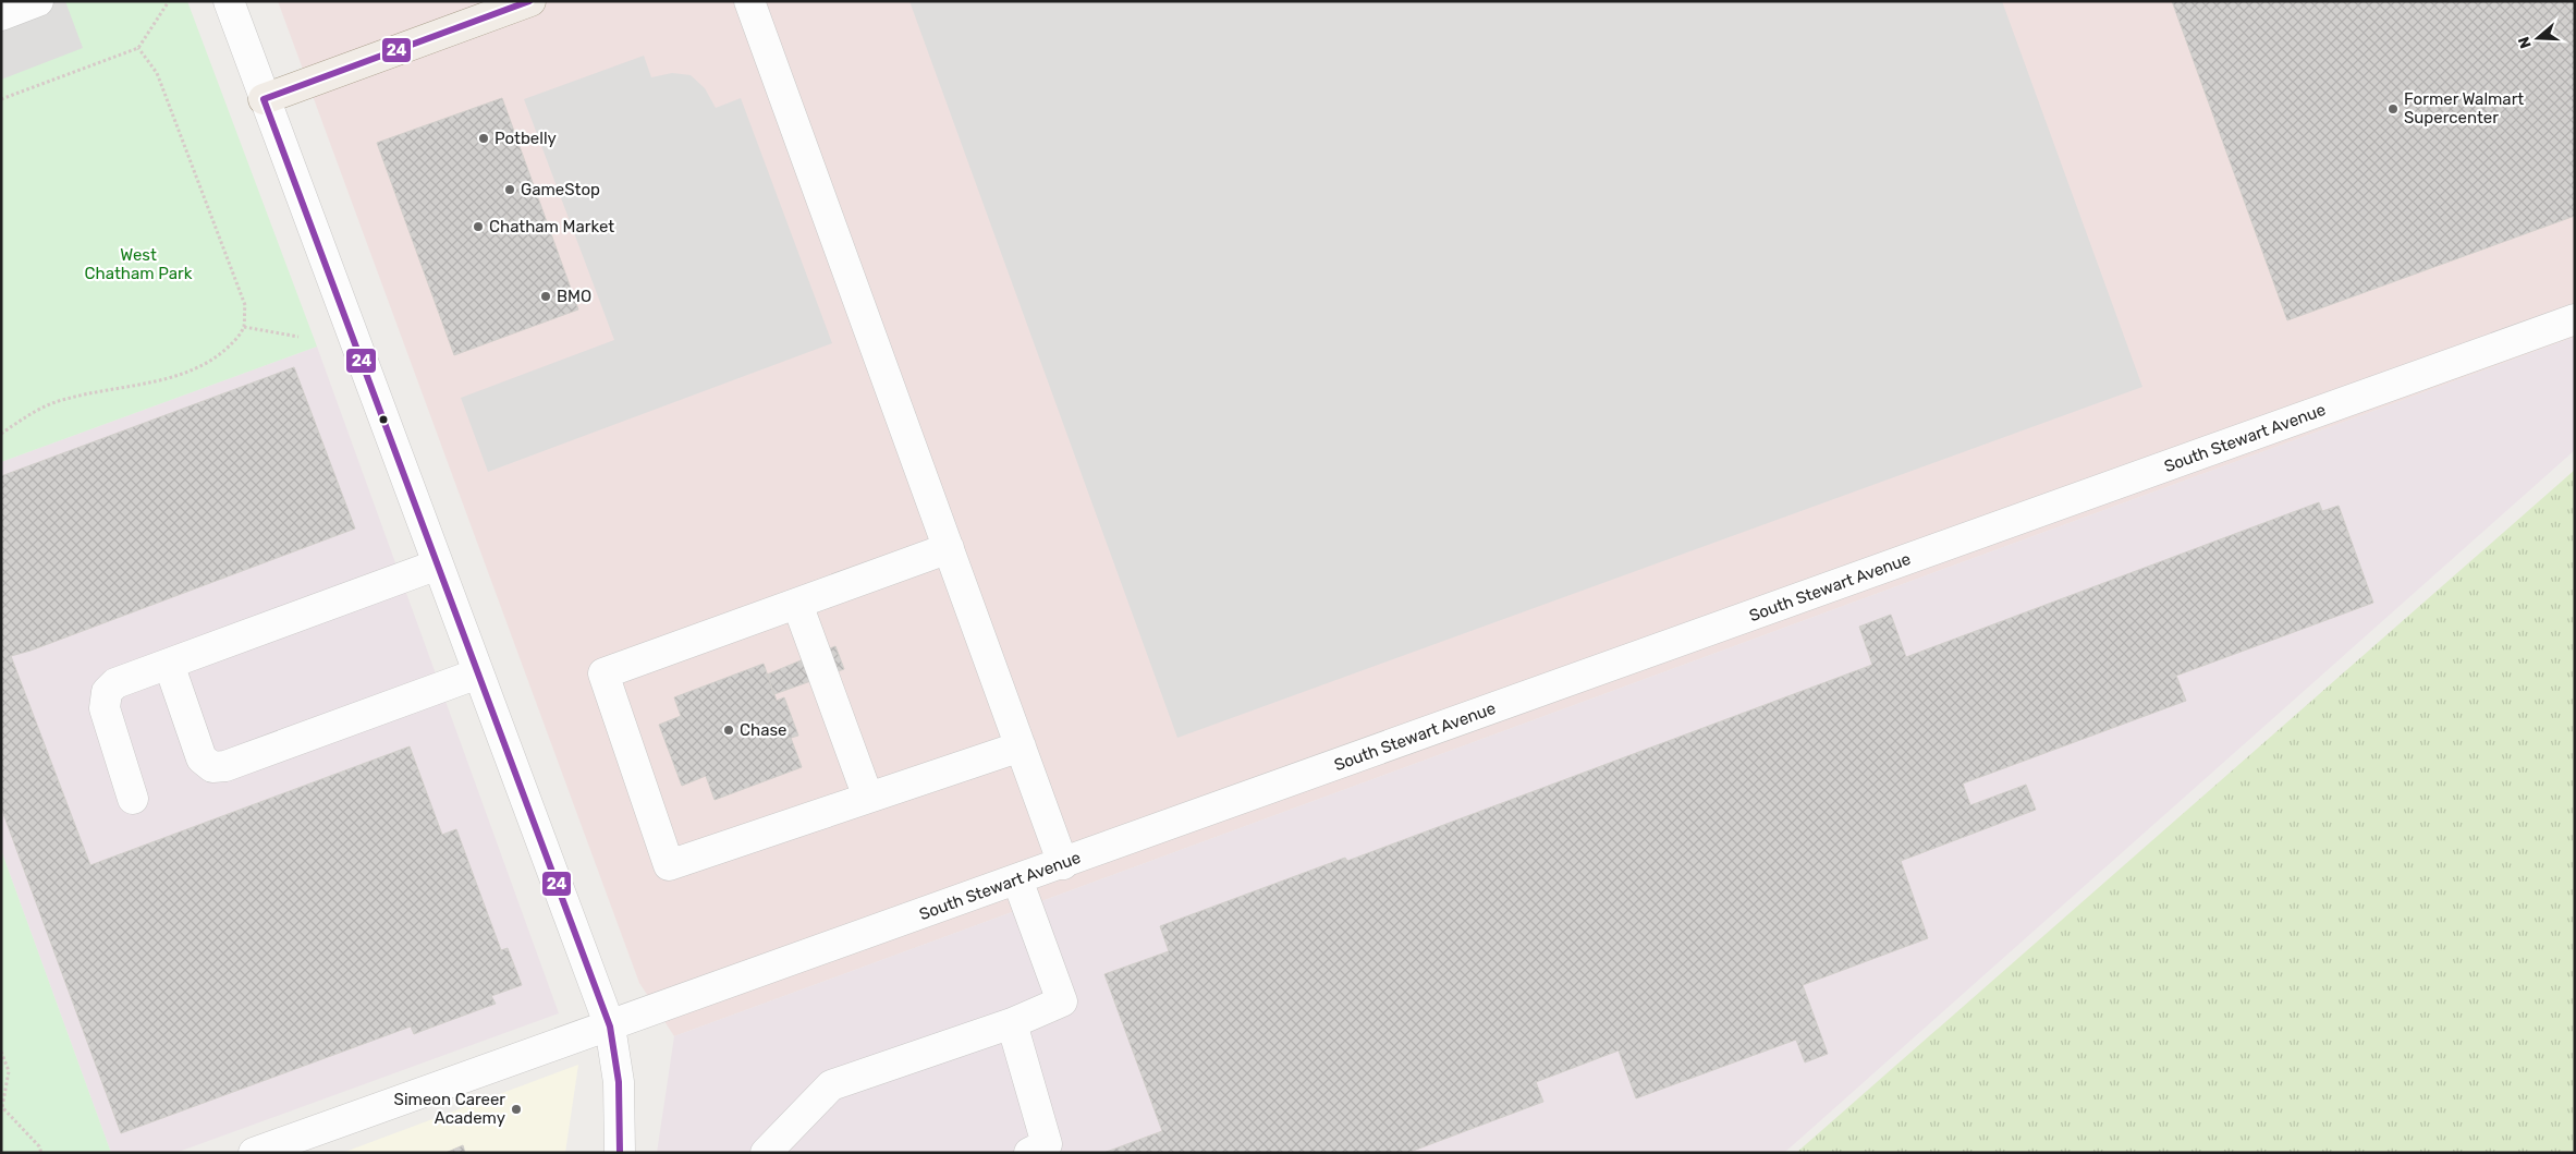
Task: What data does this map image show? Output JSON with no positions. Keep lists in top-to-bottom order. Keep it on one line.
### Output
{"streets":{"street":["South Stewart Avenue"]},"parks":["West Chatham Park"],"places":["Former Walmart Supercenter","Potbelly","GameStop","Chatham Market","BMO","Chase","Simeon Career Academy"],"lines":["transit line 24"],"north":"left"}
